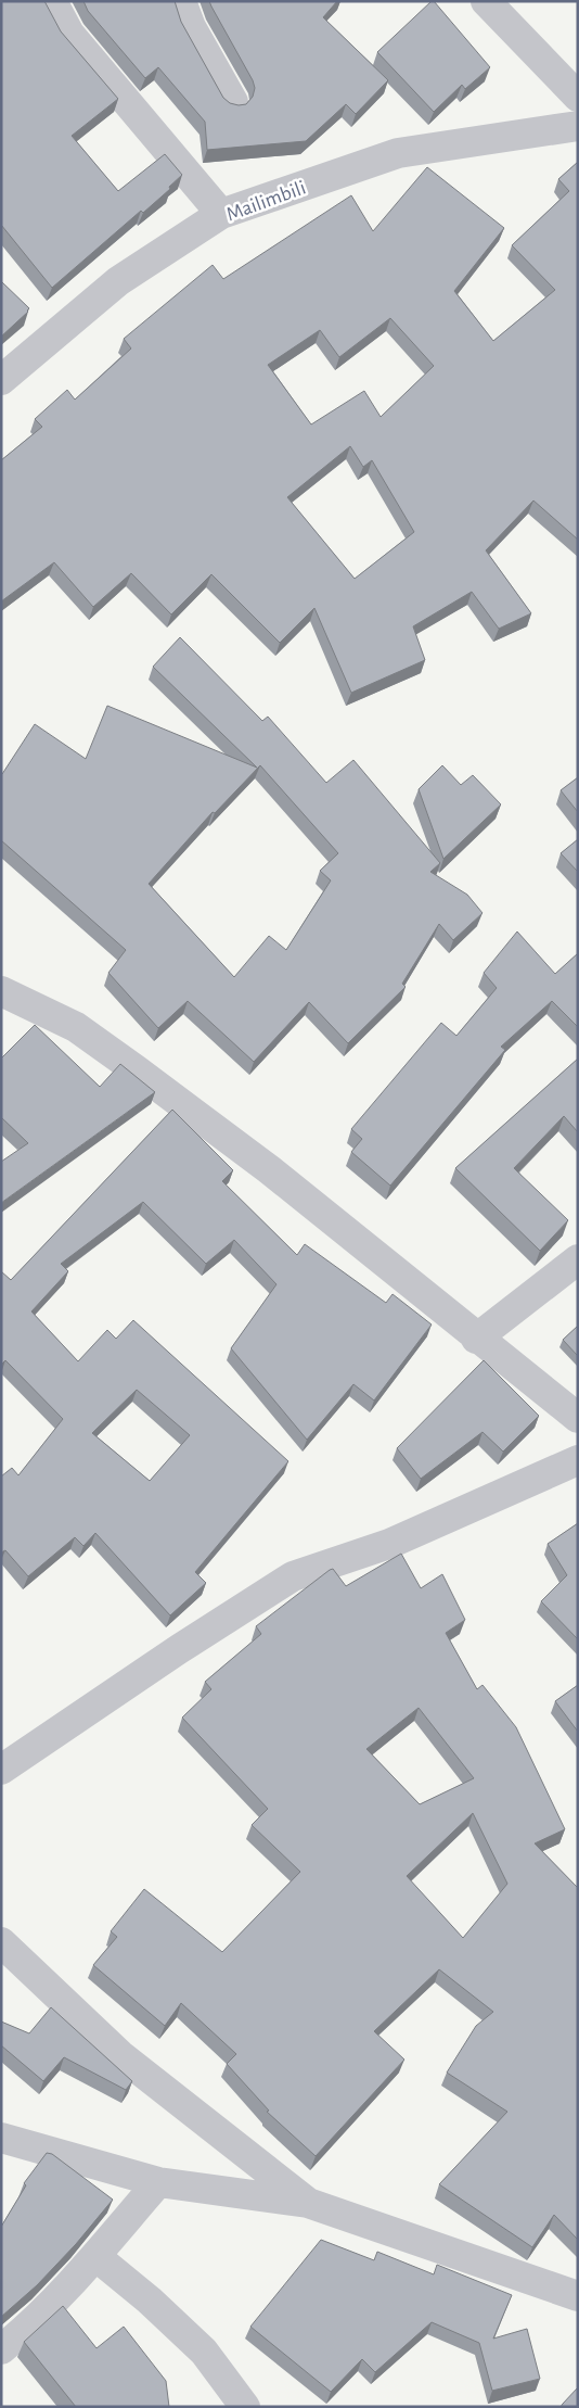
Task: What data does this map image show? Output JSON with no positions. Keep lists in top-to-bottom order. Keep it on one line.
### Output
{"streets":{"street":["Mailimbili"]}}
